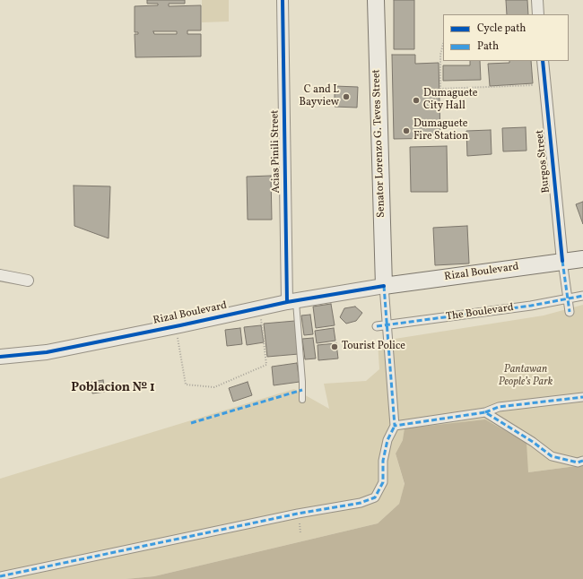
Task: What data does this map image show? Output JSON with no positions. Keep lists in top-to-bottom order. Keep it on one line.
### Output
{"streets":{"main road":["Senator Lorenzo G. Teves Street","Rizal Boulevard"],"street":["Acias Pinili Street","Burgos Street","The Boulevard"]},"crossings":[["Senator Lorenzo G. Teves Street","Rizal Boulevard"],["Acias Pinili Street","Rizal Boulevard"],["Burgos Street","Rizal Boulevard"]],"districts":["Poblacion № 1"],"parks":["Pantawan People’s Park"],"places":["C and L Bayview","Dumaguete City Hall","Dumaguete Fire Station","Tourist Police"],"legend":["Cycle path","Path"]}
